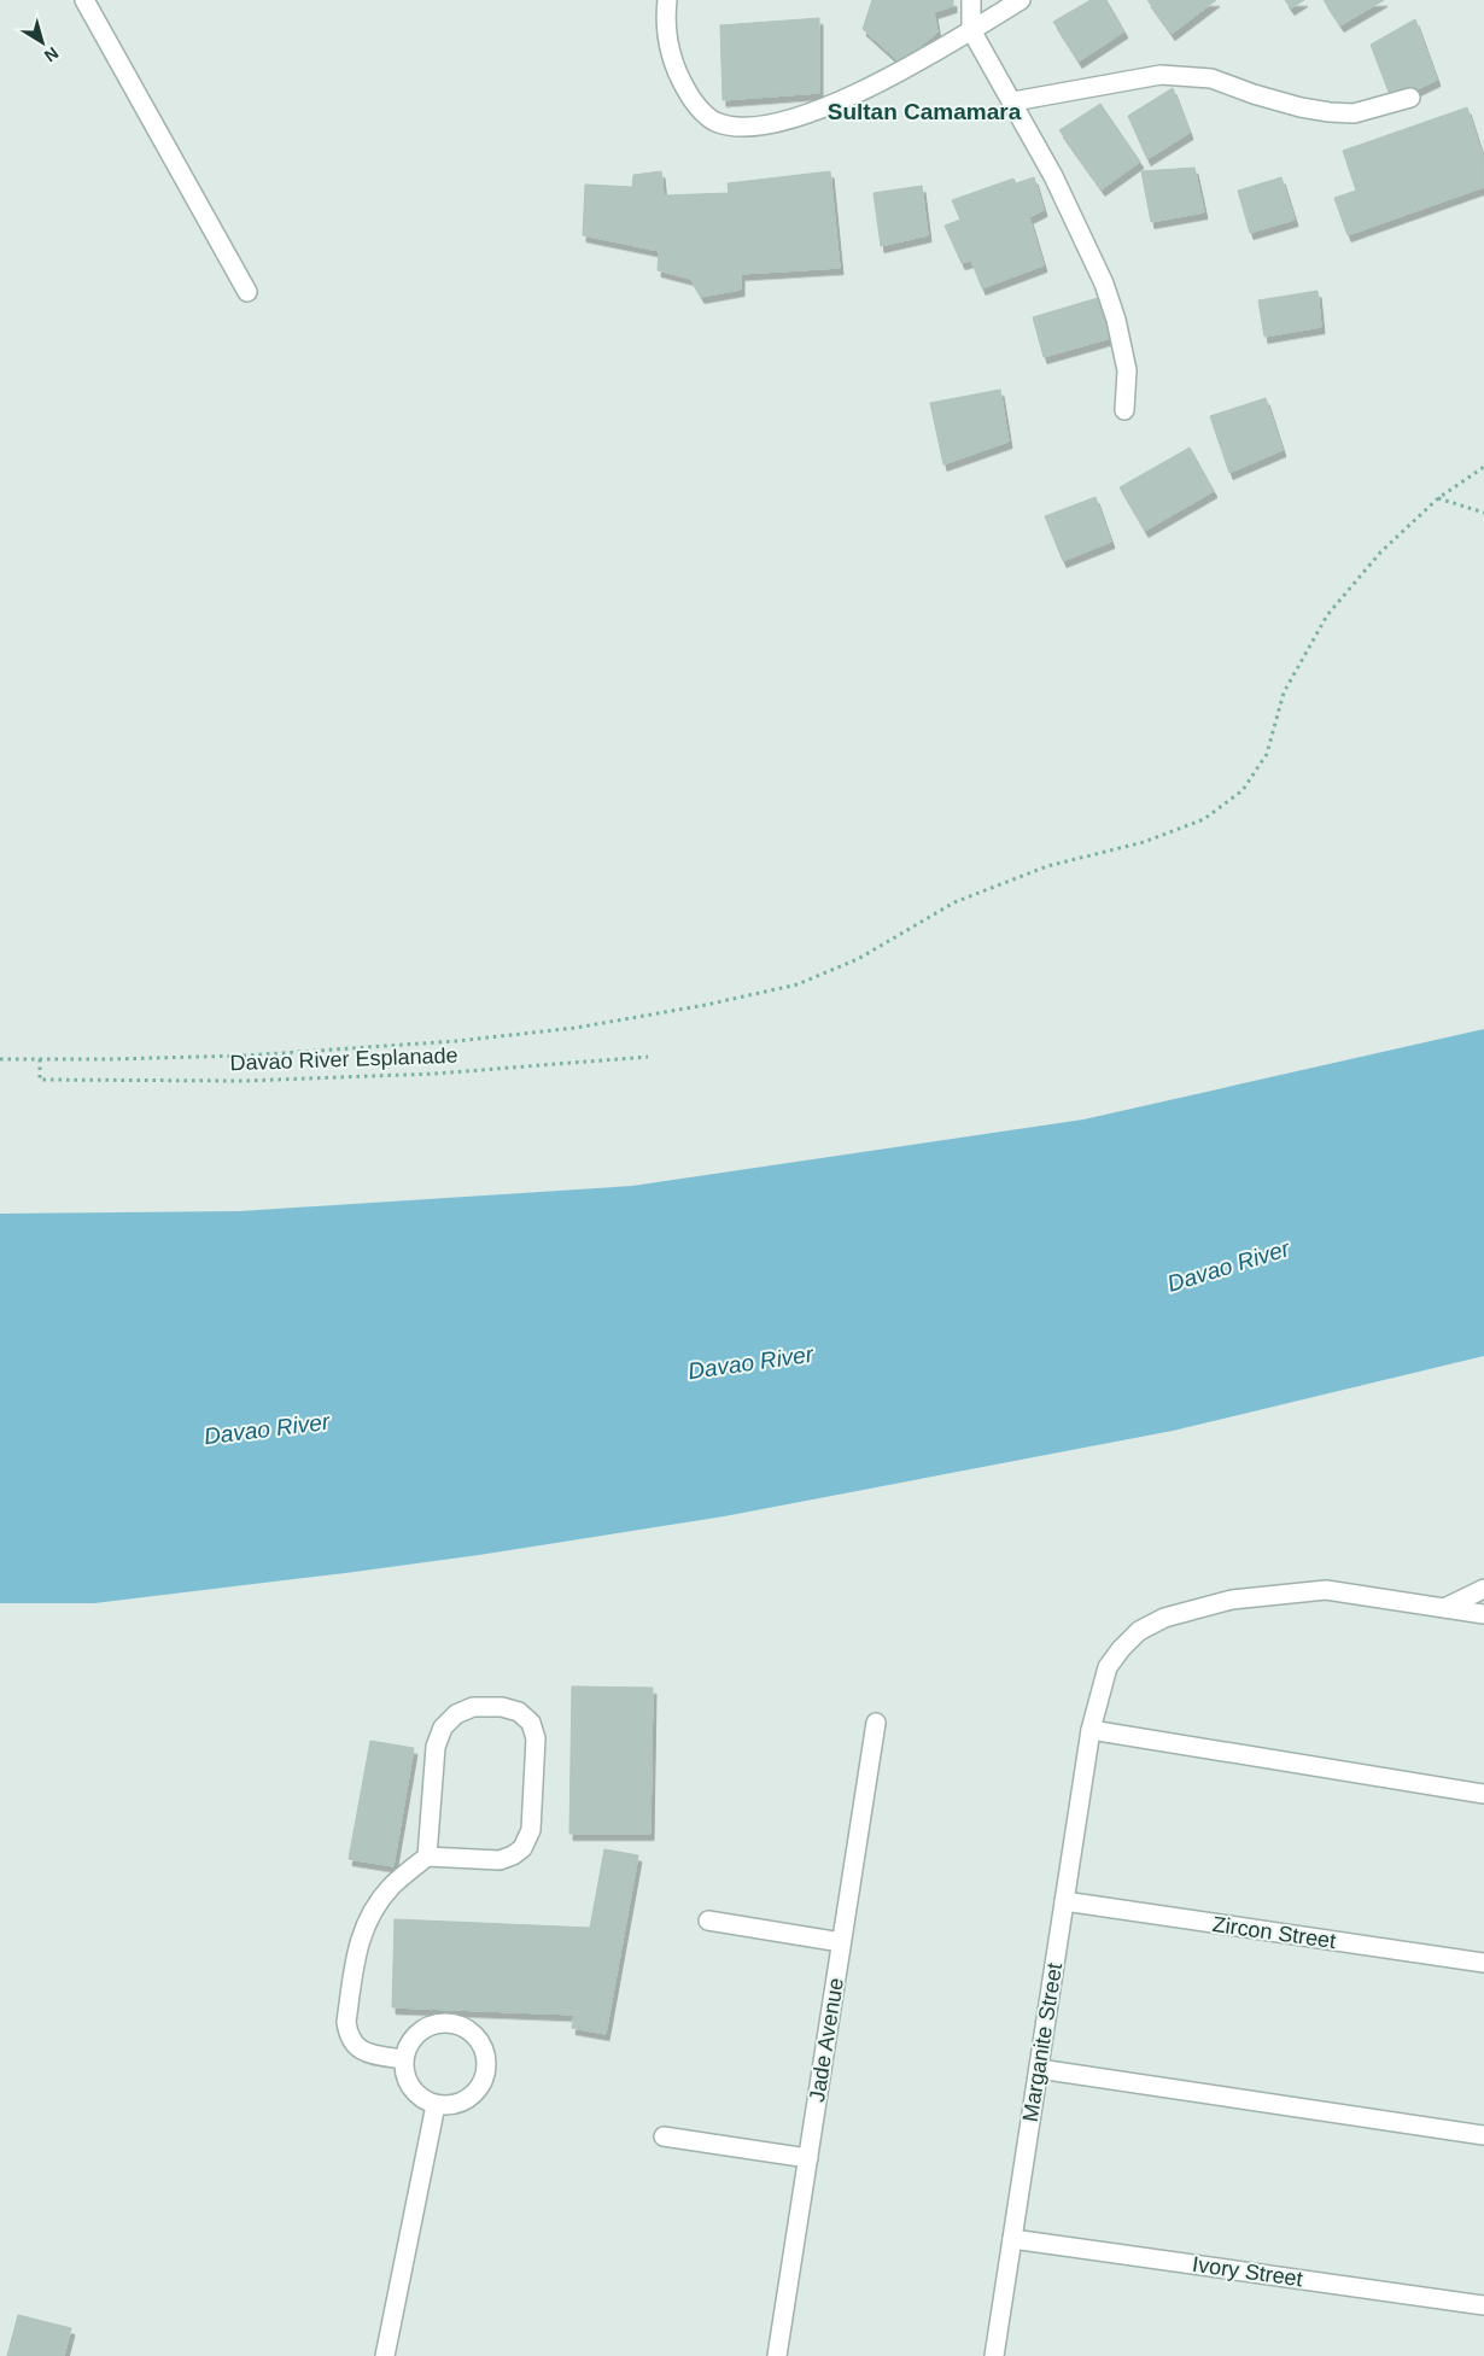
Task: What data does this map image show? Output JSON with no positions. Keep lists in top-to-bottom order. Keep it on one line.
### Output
{"streets":{"street":["Zircon Street","Jade Avenue","Marganite Street","Ivory Street"],"path":["Davao River Esplanade"]},"crossings":[["Zircon Street","Marganite Street"],["Marganite Street","Ivory Street"]],"districts":["Sultan Camamara"],"water":["Davao River"],"north":"bottom right"}
